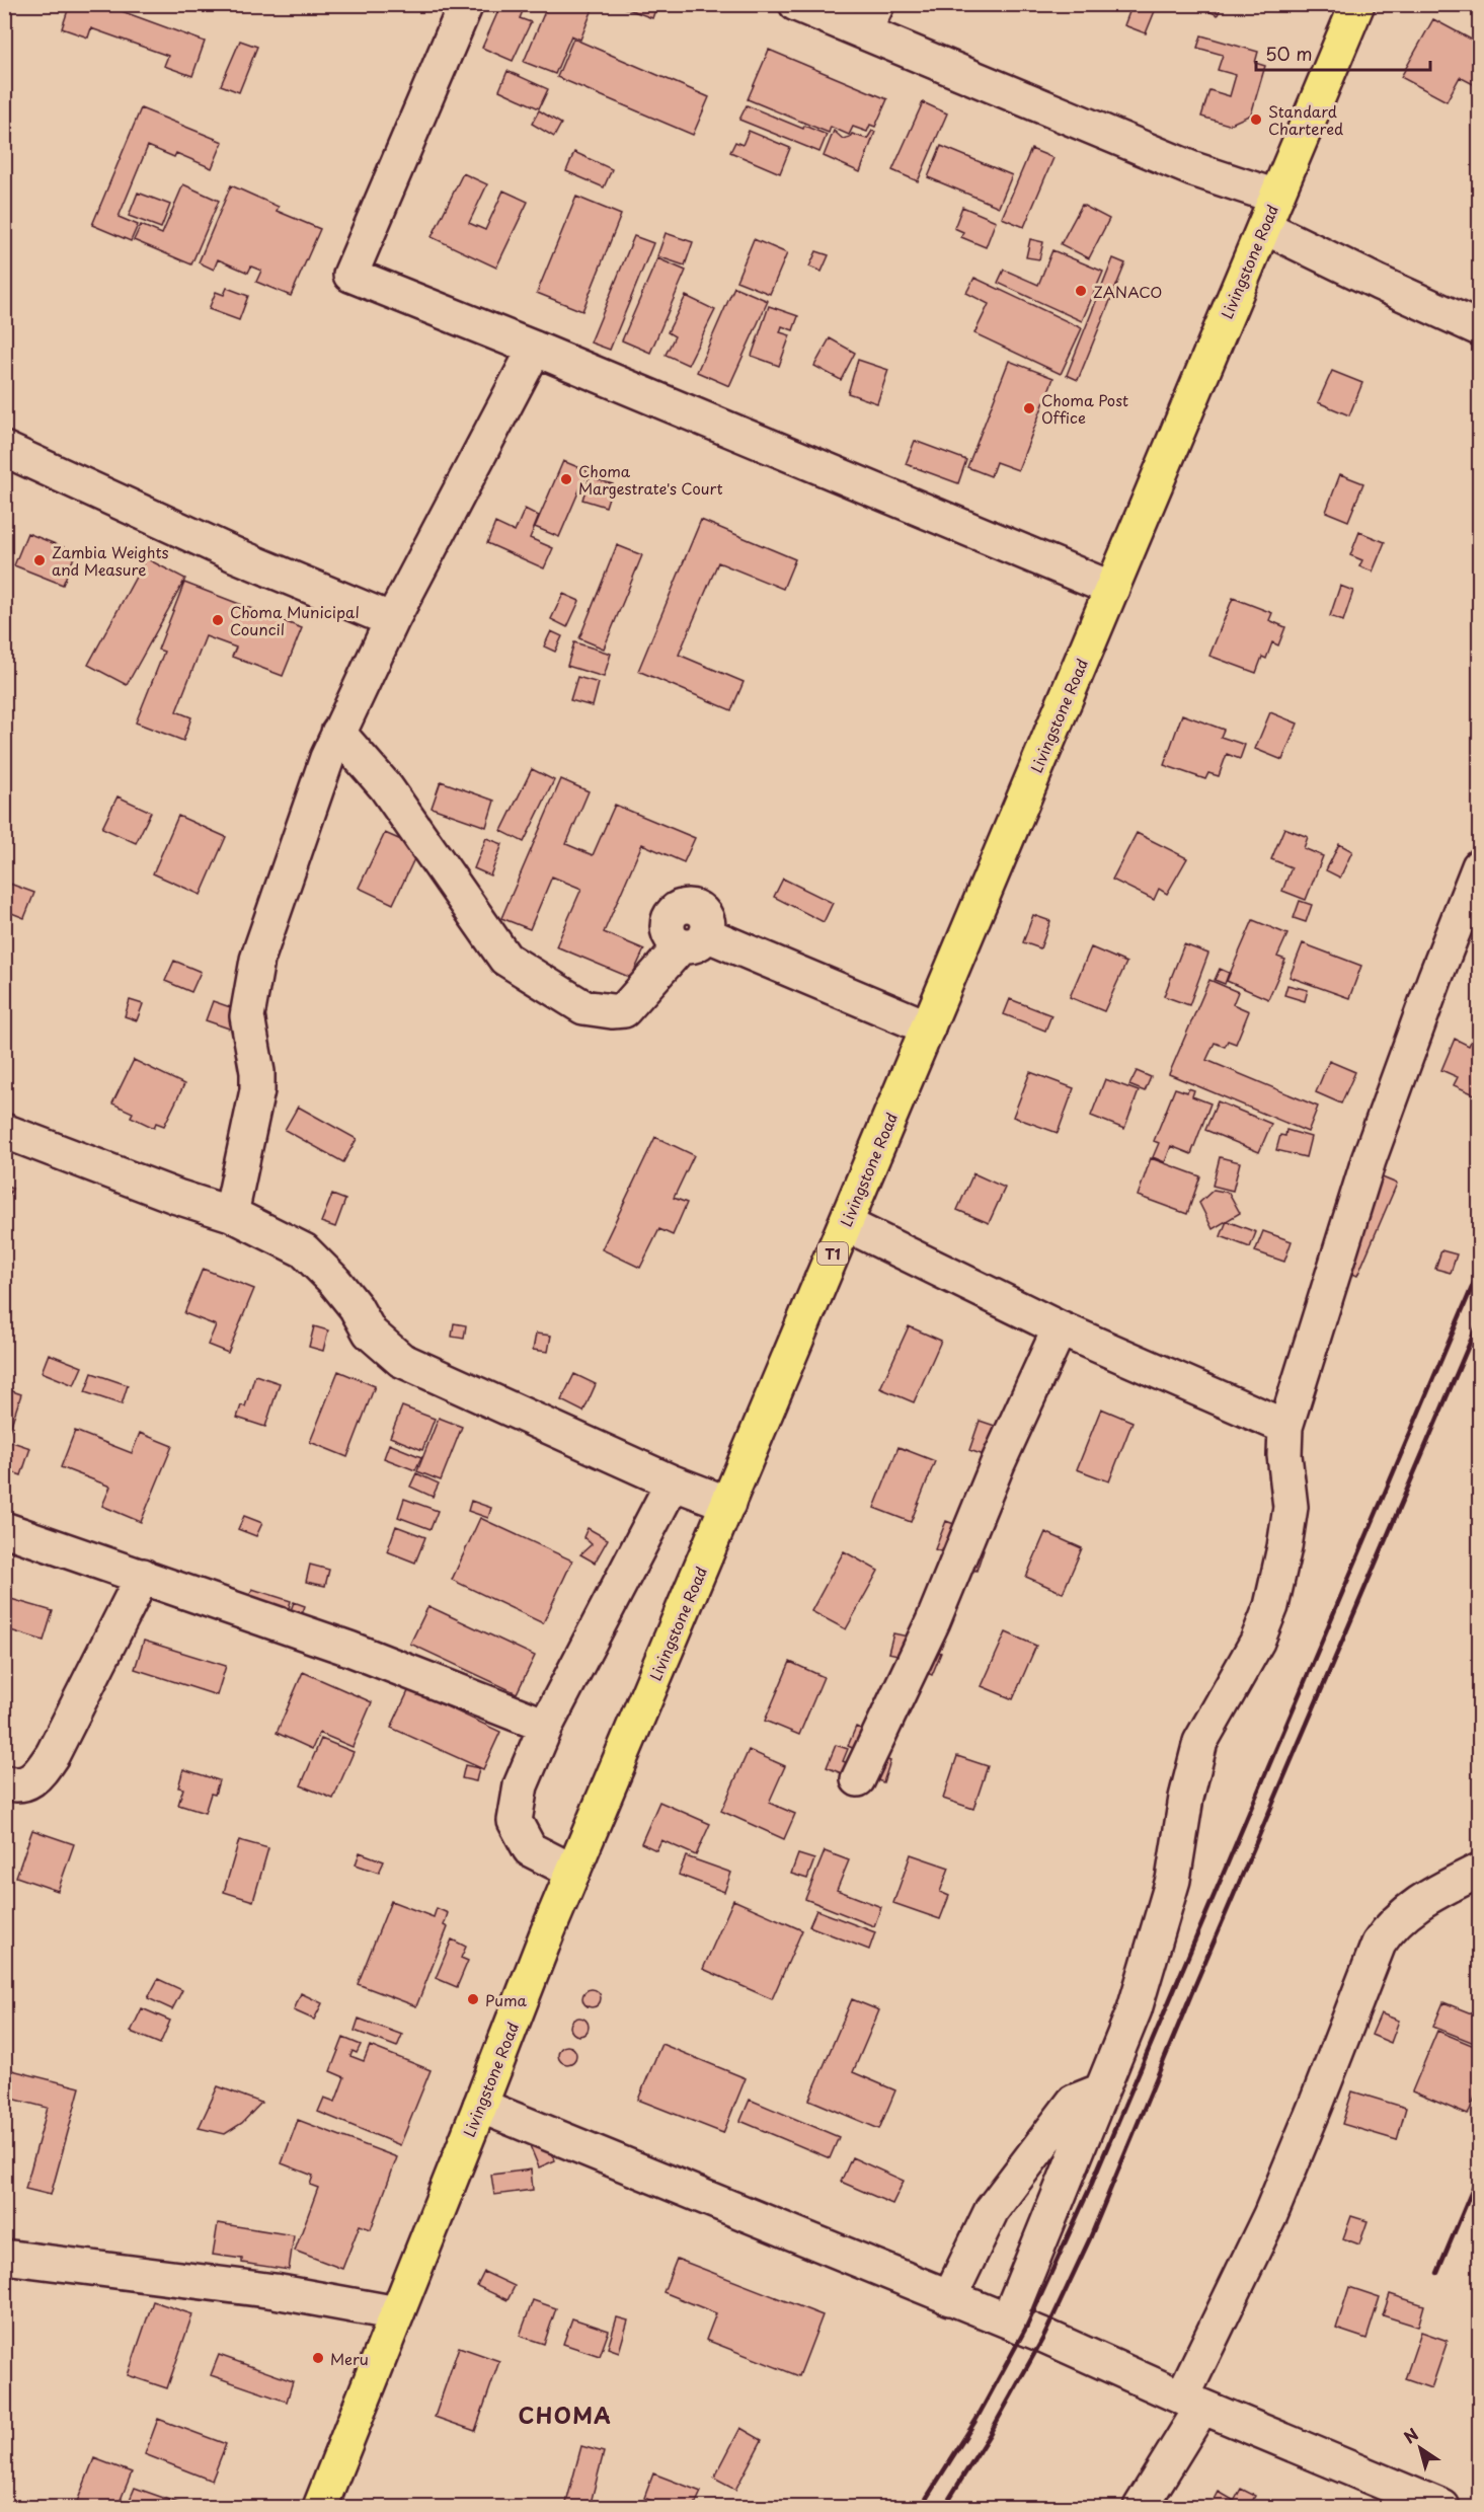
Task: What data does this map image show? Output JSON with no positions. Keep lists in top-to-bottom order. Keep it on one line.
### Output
{"streets":{"highway":["Livingstone Road","T1"]},"districts":["CHOMA"],"places":["Standard Chartered","ZANACO","Choma Post Office","Choma Margestrate's Court","Zambia Weights and Measure","Choma Municipal Council","Puma","Meru"],"scale_bar":"50 m","north":"top left"}
